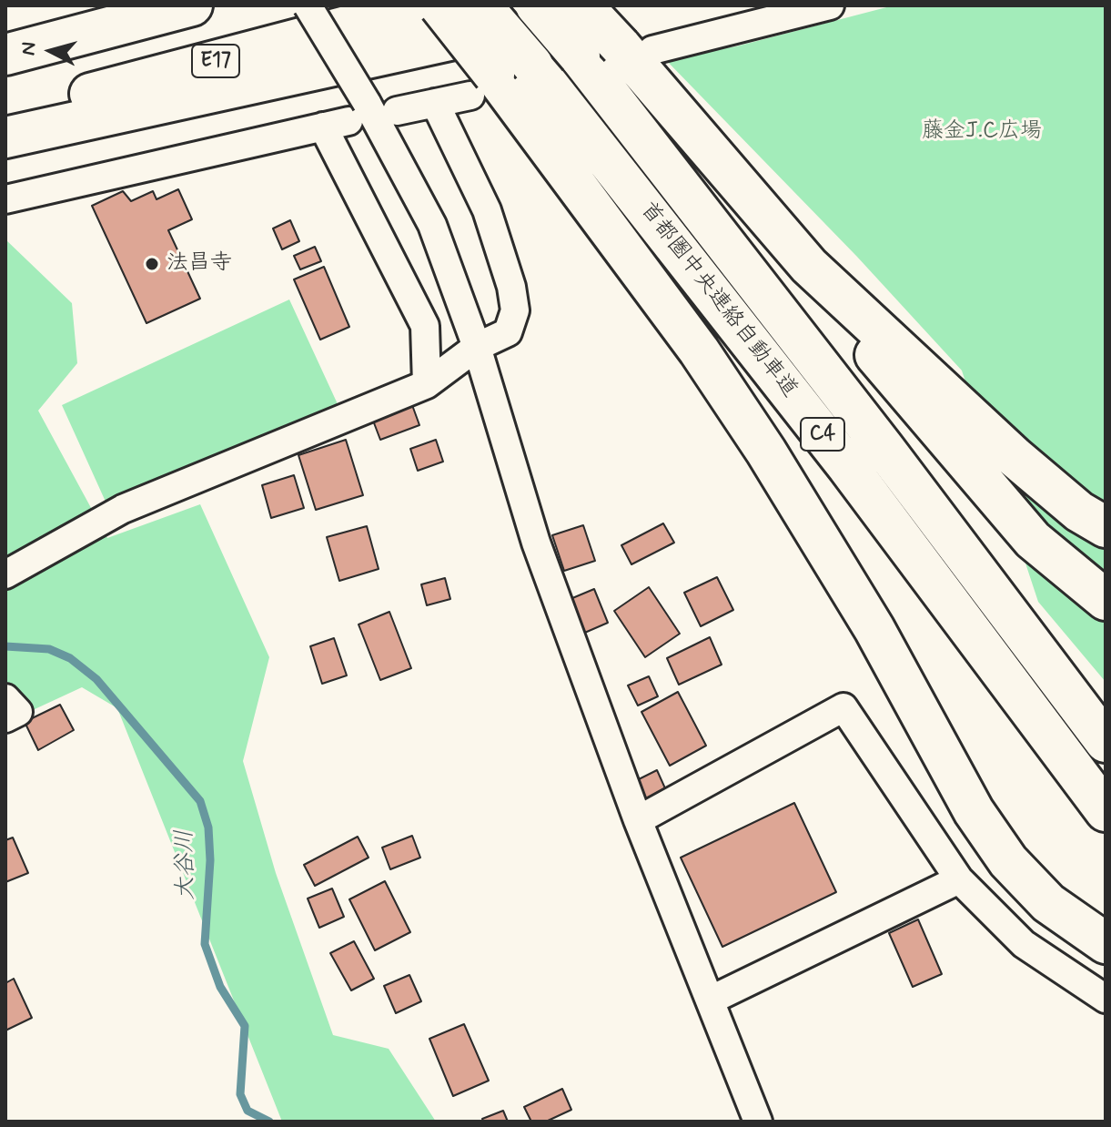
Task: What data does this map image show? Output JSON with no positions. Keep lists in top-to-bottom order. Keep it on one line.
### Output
{"streets":{"highway":["E17","首都圏中央連絡自動車道","C4"]},"water":["大谷川"],"parks":["藤金J.C広場"],"places":["法昌寺"],"north":"left"}
